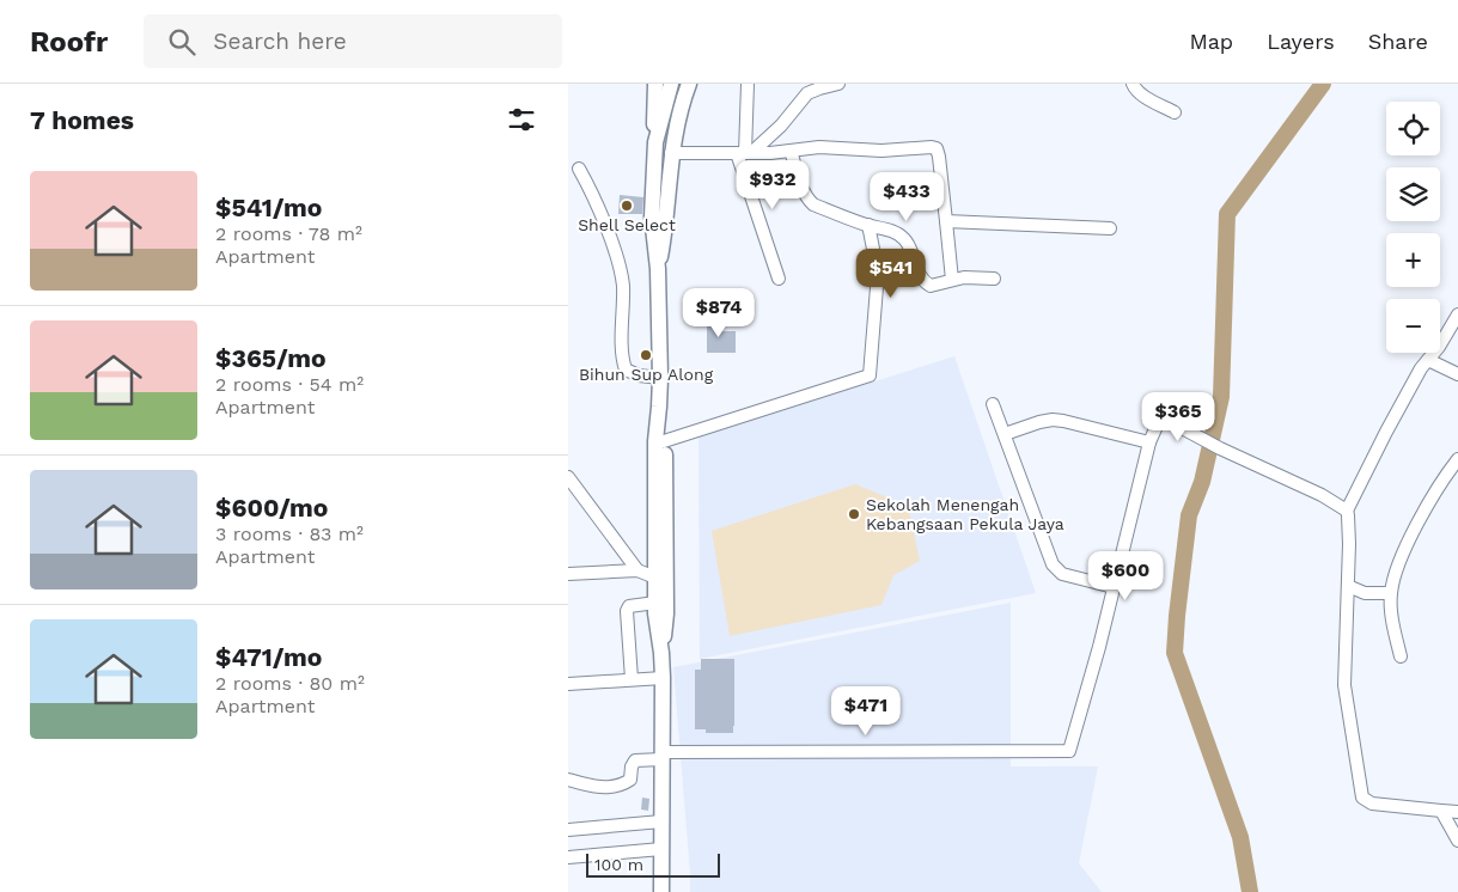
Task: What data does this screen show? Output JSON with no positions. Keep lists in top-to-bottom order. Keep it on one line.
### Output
{"places":["Shell Select","Bihun Sup Along","Sekolah Menengah Kebangsaan Pekula Jaya"],"scale_bar":"100 m","page":{"header":"Roofr","search":"Search here","nav":["Map","Layers","Share"],"heading":"7 homes","map_buttons":["+","−"],"list":[{"name":"$541/mo","note":"2 rooms · 78 m² · Apartment"},{"name":"$365/mo","note":"2 rooms · 54 m² · Apartment"},{"name":"$600/mo","note":"3 rooms · 83 m² · Apartment"},{"name":"$471/mo","note":"2 rooms · 80 m² · Apartment"}],"price":["$932","$433","$541","$874","$365","$600","$471"],"scale":"100 m"}}
